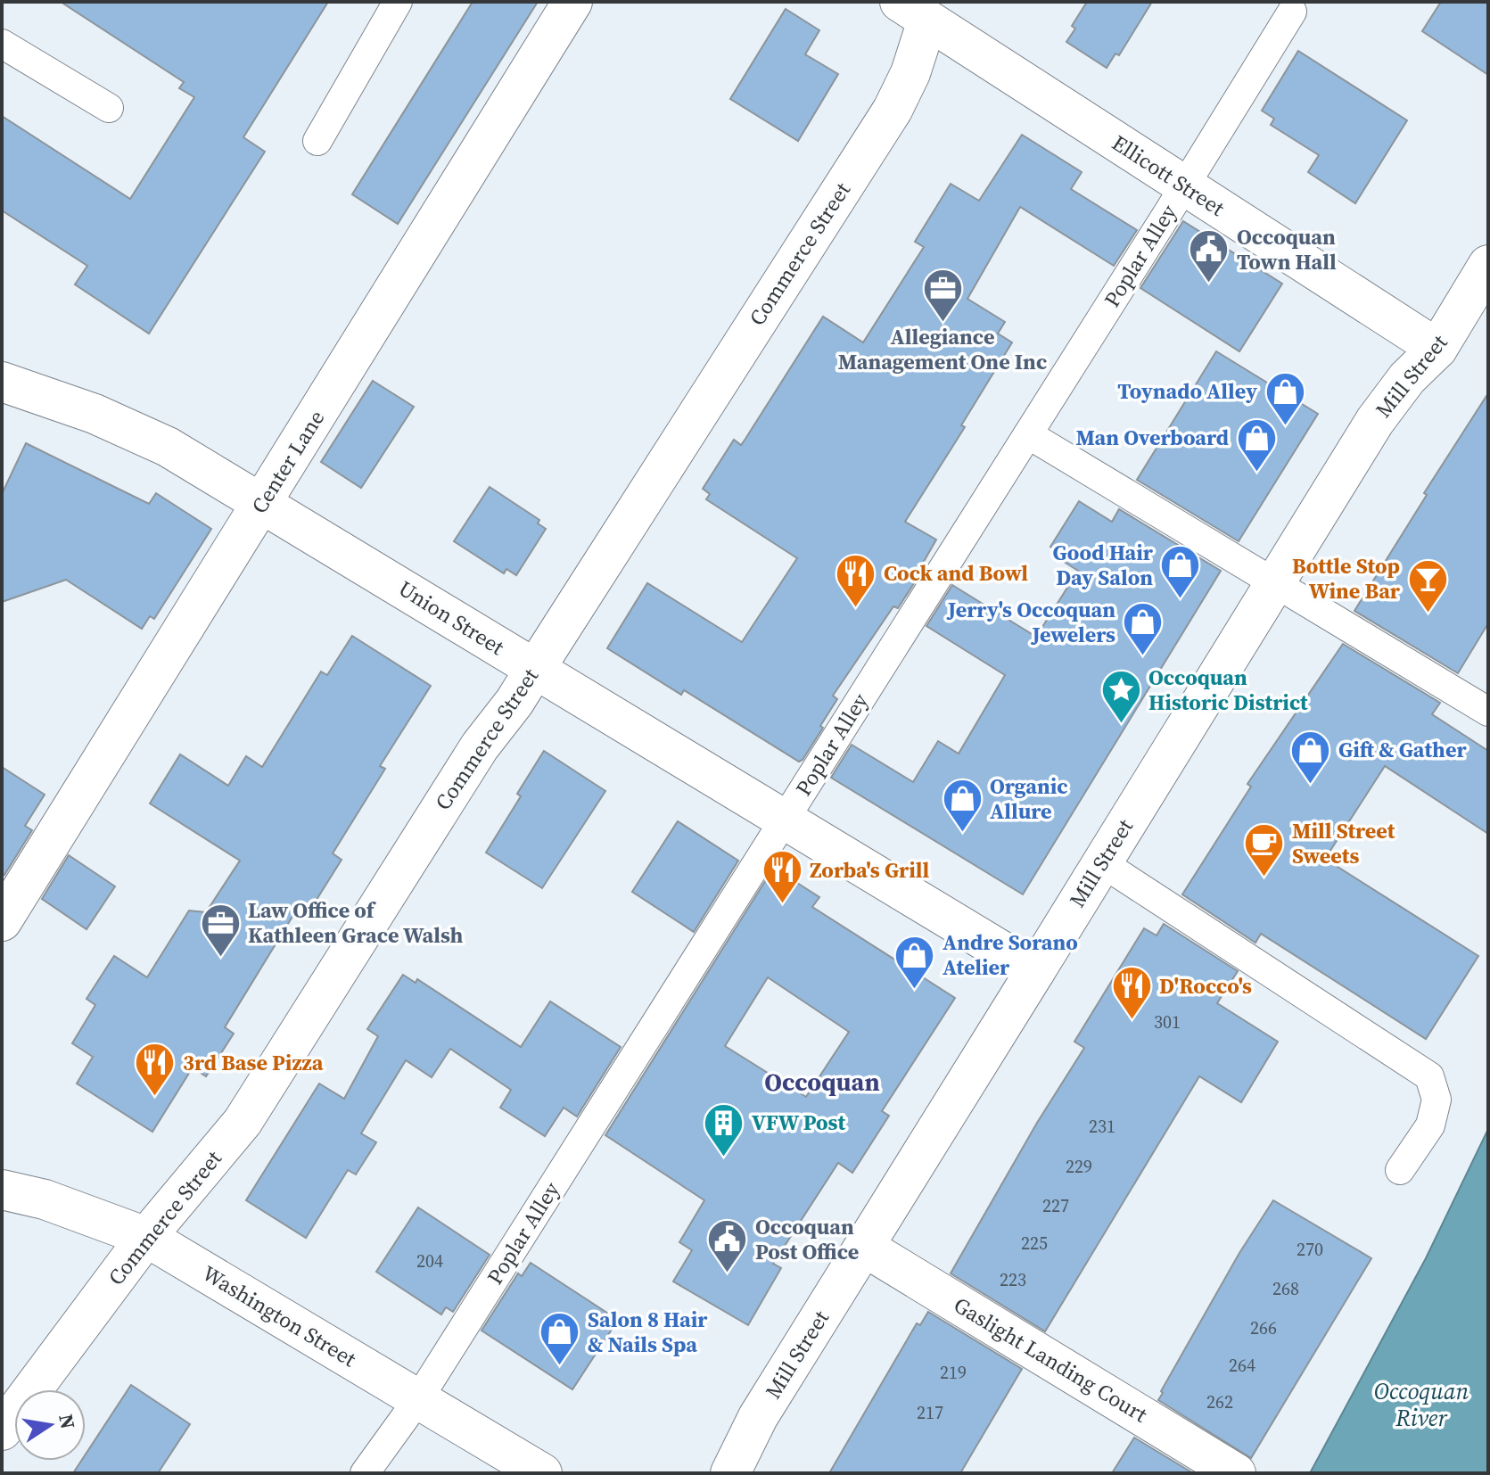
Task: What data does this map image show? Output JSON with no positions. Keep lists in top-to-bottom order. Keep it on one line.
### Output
{"streets":{"street":["Ellicott Street","Commerce Street","Mill Street","Center Lane","Union Street","Washington Street","Gaslight Landing Court"],"lane":["Poplar Alley"]},"crossings":[["Ellicott Street","Commerce Street"],["Ellicott Street","Poplar Alley"],["Ellicott Street","Mill Street"],["Commerce Street","Union Street"],["Commerce Street","Washington Street"],["Poplar Alley","Union Street"],["Poplar Alley","Washington Street"],["Mill Street","Union Street"],["Mill Street","Gaslight Landing Court"],["Center Lane","Union Street"]],"districts":["Occoquan"],"water":["Occoquan River"],"places":{"public building":["Occoquan Town Hall","Occoquan Post Office"],"office":["Allegiance Management One Inc","Law Office of Kathleen Grace Walsh"],"shop":["Toynado Alley","Man Overboard","Good Hair Day Salon","Jerry's Occoquan Jewelers","Gift & Gather","Organic Allure","Andre Sorano Atelier","Salon 8 Hair & Nails Spa"],"restaurant":["Cock and Bowl","Zorba's Grill","D'Rocco's","3rd Base Pizza"],"bar":["Bottle Stop Wine Bar"],"place":["Occoquan Historic District"],"cafe":["Mill Street Sweets"],"building":["VFW Post"]},"house_numbers":["301","231","229","227","225","270","204","223","268","266","264","219","262","217"],"north":"right"}
